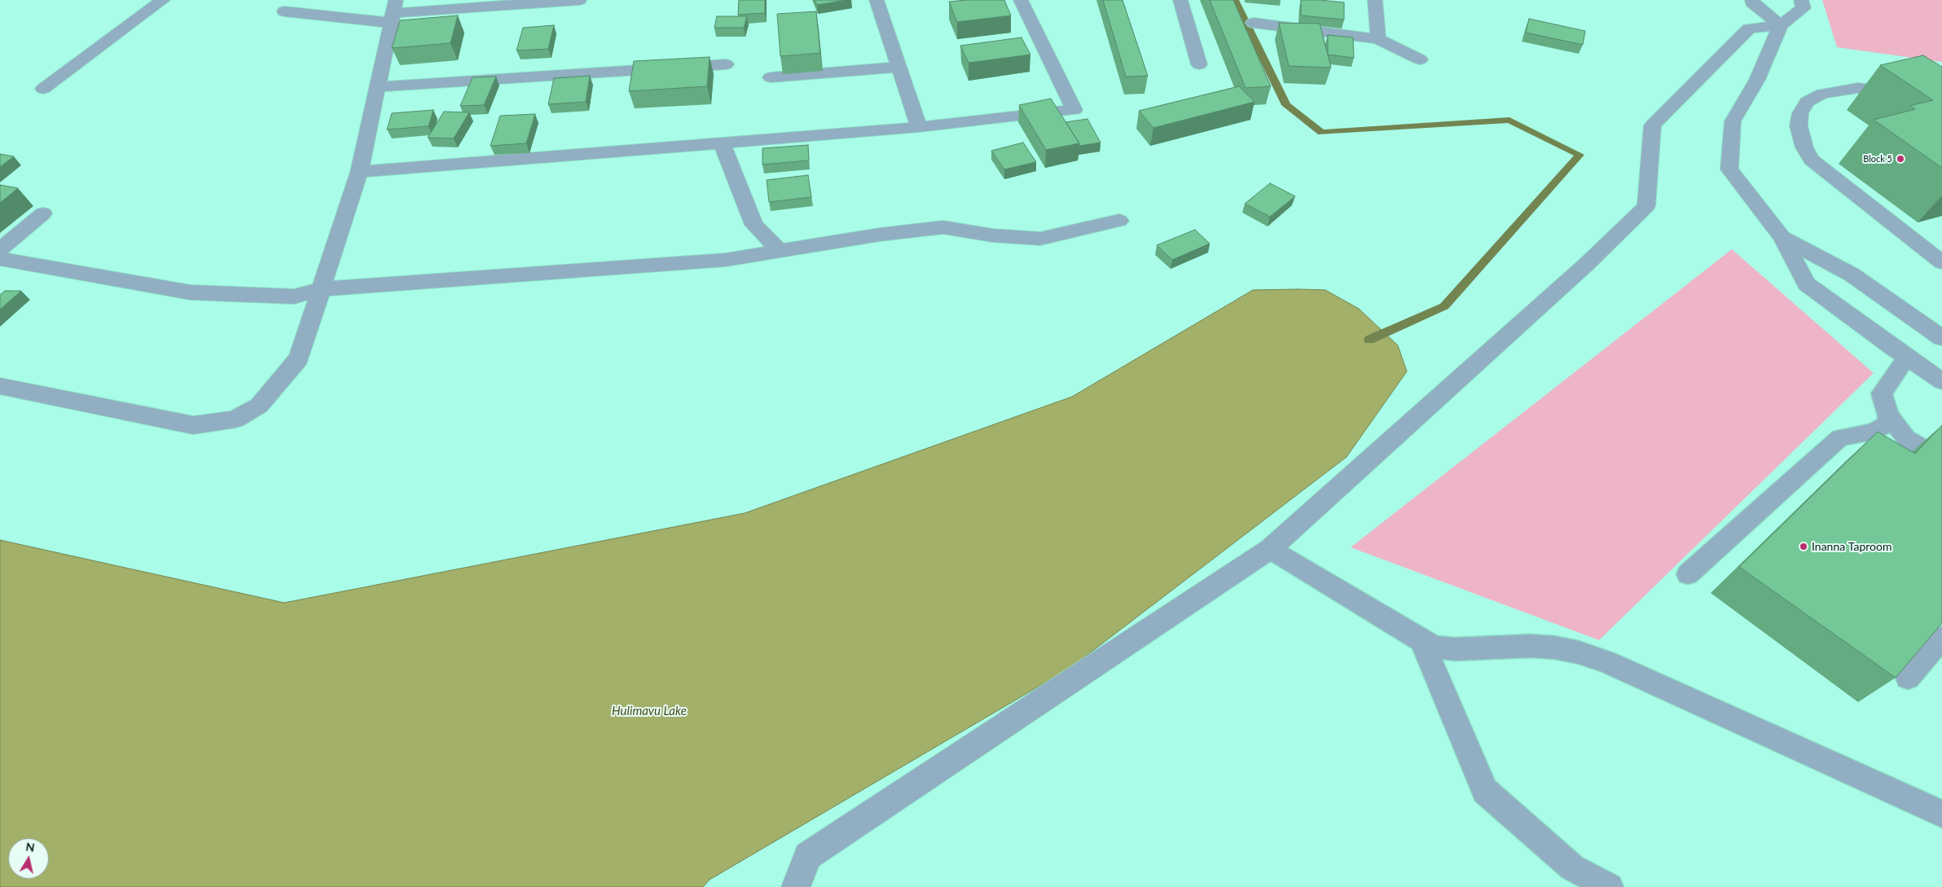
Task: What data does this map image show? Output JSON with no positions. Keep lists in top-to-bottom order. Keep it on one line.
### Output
{"water":["Hulimavu Lake"],"places":["Block 5","Inanna Taproom"],"north":"top"}
